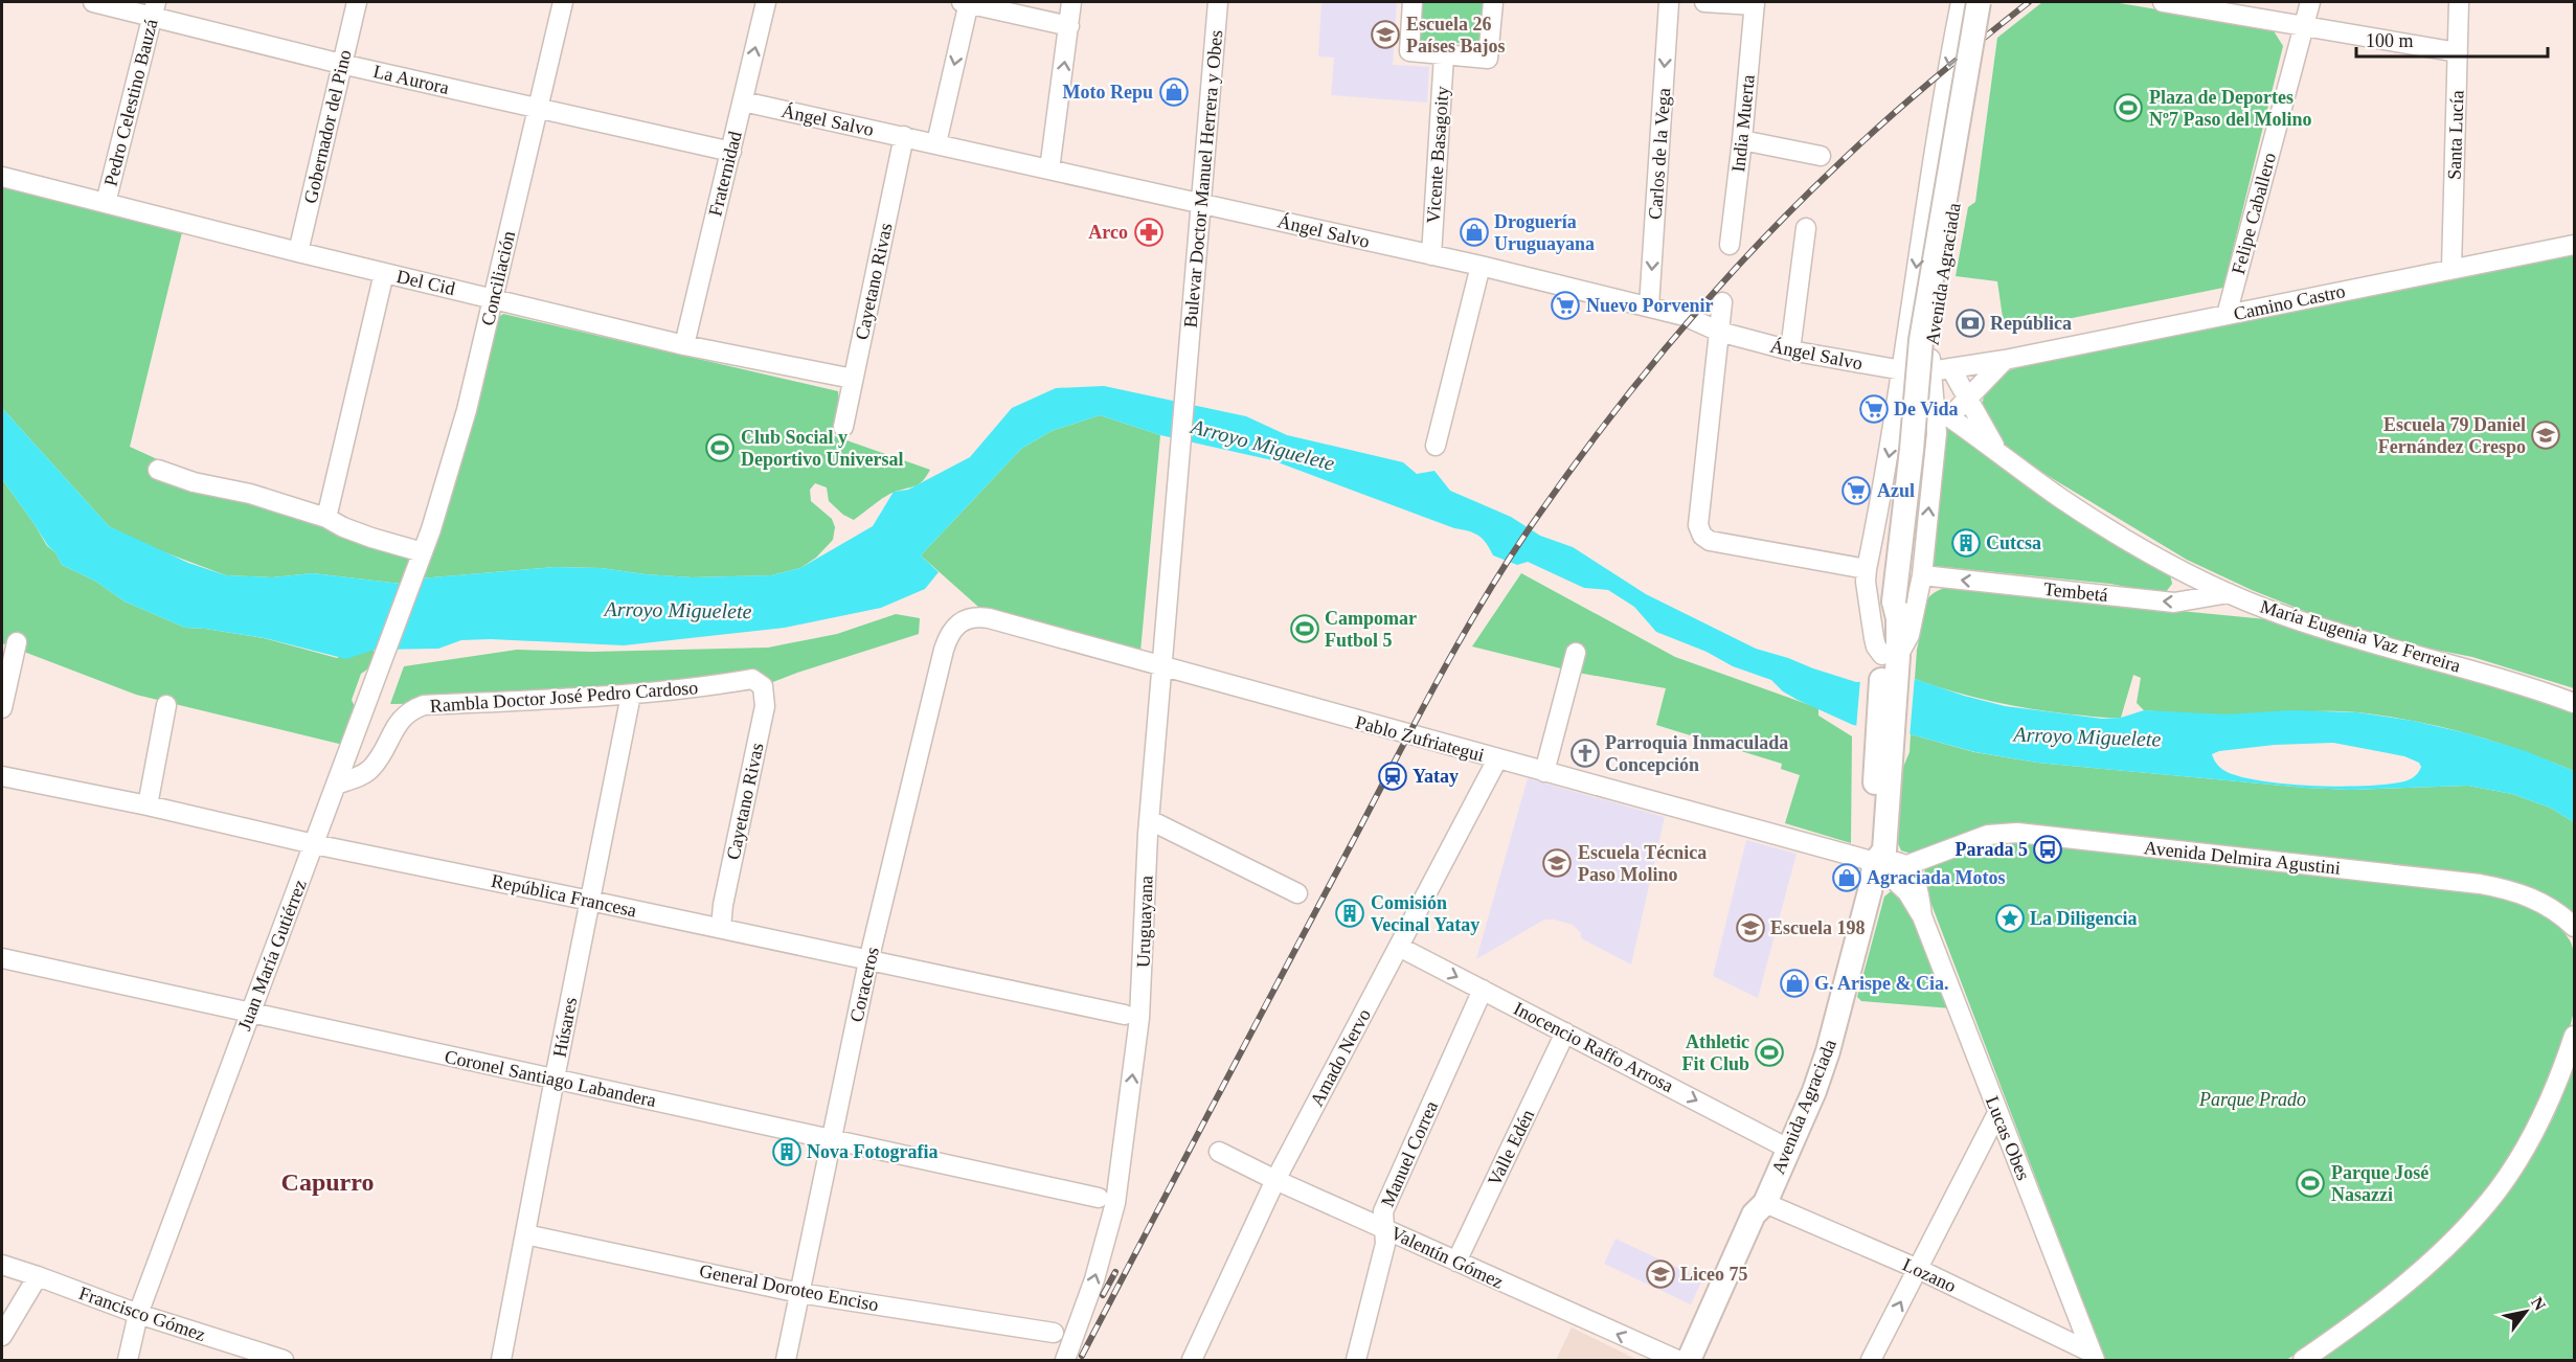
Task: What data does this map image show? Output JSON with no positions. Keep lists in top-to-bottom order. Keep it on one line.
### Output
{"streets":{"main road":["Avenida Agraciada"],"street":["La Aurora","Pedro Celestino Bauzá","Ángel Salvo","India Muerta","Gobernador del Pino","Santa Lucía","Carlos de la Vega","Vicente Basagoity","Fraternidad","Bulevar Doctor Manuel Herrera y Obes","Felipe Caballero","Conciliación","Cayetano Rivas","Del Cid","Camino Castro","Tembetá","María Eugenia Vaz Ferreira","Rambla Doctor José Pedro Cardoso","Pablo Zufriategui","Avenida Delmira Agustini","República Francesa","Uruguayana","Juan María Gutiérrez","Coraceros","Húsares","Inocencio Raffo Arrosa","Amado Nervo","Coronel Santiago Labandera","Lucas Obes","Valle Edén","Manuel Correa","Valentín Gómez","Lozano","General Doroteo Enciso","Francisco Gómez"]},"crossings":[["La Aurora","Pedro Celestino Bauzá"],["La Aurora","Gobernador del Pino"],["La Aurora","Fraternidad"],["La Aurora","Conciliación"],["Pedro Celestino Bauzá","Del Cid"],["Ángel Salvo","Carlos de la Vega"],["Ángel Salvo","Vicente Basagoity"],["Ángel Salvo","Fraternidad"],["Ángel Salvo","Bulevar Doctor Manuel Herrera y Obes"],["Ángel Salvo","Avenida Agraciada"],["Ángel Salvo","Cayetano Rivas"],["Ángel Salvo","Camino Castro"],["Gobernador del Pino","Del Cid"],["Santa Lucía","Camino Castro"],["Fraternidad","Del Cid"],["Bulevar Doctor Manuel Herrera y Obes","Uruguayana"],["Felipe Caballero","Camino Castro"],["Avenida Agraciada","Camino Castro"],["Avenida Agraciada","Tembetá"],["Avenida Agraciada","María Eugenia Vaz Ferreira"],["Avenida Agraciada","Pablo Zufriategui"],["Avenida Agraciada","Inocencio Raffo Arrosa"],["Avenida Agraciada","Lucas Obes"],["Avenida Agraciada","Lozano"],["Conciliación","Del Cid"],["Conciliación","Juan María Gutiérrez"],["Cayetano Rivas","Del Cid"],["Cayetano Rivas","Rambla Doctor José Pedro Cardoso"],["Cayetano Rivas","República Francesa"],["Camino Castro","María Eugenia Vaz Ferreira"],["Tembetá","María Eugenia Vaz Ferreira"],["Rambla Doctor José Pedro Cardoso","Juan María Gutiérrez"],["Rambla Doctor José Pedro Cardoso","Húsares"],["Pablo Zufriategui","Uruguayana"],["Pablo Zufriategui","Coraceros"],["Pablo Zufriategui","Amado Nervo"],["Pablo Zufriategui","Lucas Obes"],["Avenida Delmira Agustini","Lucas Obes"],["República Francesa","Juan María Gutiérrez"],["República Francesa","Coraceros"],["República Francesa","Húsares"],["Juan María Gutiérrez","Coronel Santiago Labandera"],["Juan María Gutiérrez","Francisco Gómez"],["Coraceros","Coronel Santiago Labandera"],["Coraceros","General Doroteo Enciso"],["Húsares","Coronel Santiago Labandera"],["Húsares","General Doroteo Enciso"],["Inocencio Raffo Arrosa","Amado Nervo"],["Inocencio Raffo Arrosa","Valle Edén"],["Inocencio Raffo Arrosa","Manuel Correa"],["Amado Nervo","Valentín Gómez"],["Lucas Obes","Lozano"],["Valle Edén","Valentín Gómez"],["Manuel Correa","Valentín Gómez"]],"one_way":["Tembetá","Uruguayana","Inocencio Raffo Arrosa","Valentín Gómez"],"districts":["Capurro"],"water":["Arroyo Miguelete"],"parks":["Parque Prado"],"places":{"school or university":["Escuela 26 Países Bajos","Escuela 79 Daniel Fernández Crespo","Escuela Técnica Paso Molino","Escuela 198","Liceo 75"],"shop":["Moto Repu","Droguería Uruguayana","Agraciada Motos","G. Arispe & Cia."],"sports":["Plaza de Deportes Nº7 Paso del Molino","Club Social y Deportivo Universal","Campomar Futbol 5","Athletic Fit Club","Parque José Nasazzi"],"pharmacy":["Arco"],"supermarket":["Nuevo Porvenir","De Vida","Azul"],"bank":["República"],"building":["Cutcsa","Comisión Vecinal Yatay","Nova Fotografia"],"church":["Parroquia Inmaculada Concepción"],"station":["Yatay"],"bus stop":["Parada 5"],"place":["La Diligencia"]},"scale_bar":"100 m","north":"top right"}
